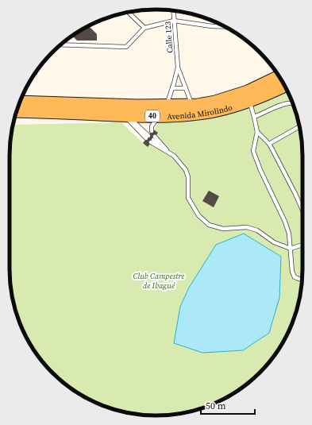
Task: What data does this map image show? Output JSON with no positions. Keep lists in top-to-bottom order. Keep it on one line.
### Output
{"streets":{"main road":["Avenida Mirolindo","40"],"lane":["Calle 123"]},"crossings":[["Calle 123","Avenida Mirolindo"]],"parks":["Club Campestre de Ibagué"],"scale_bar":"50 m"}
